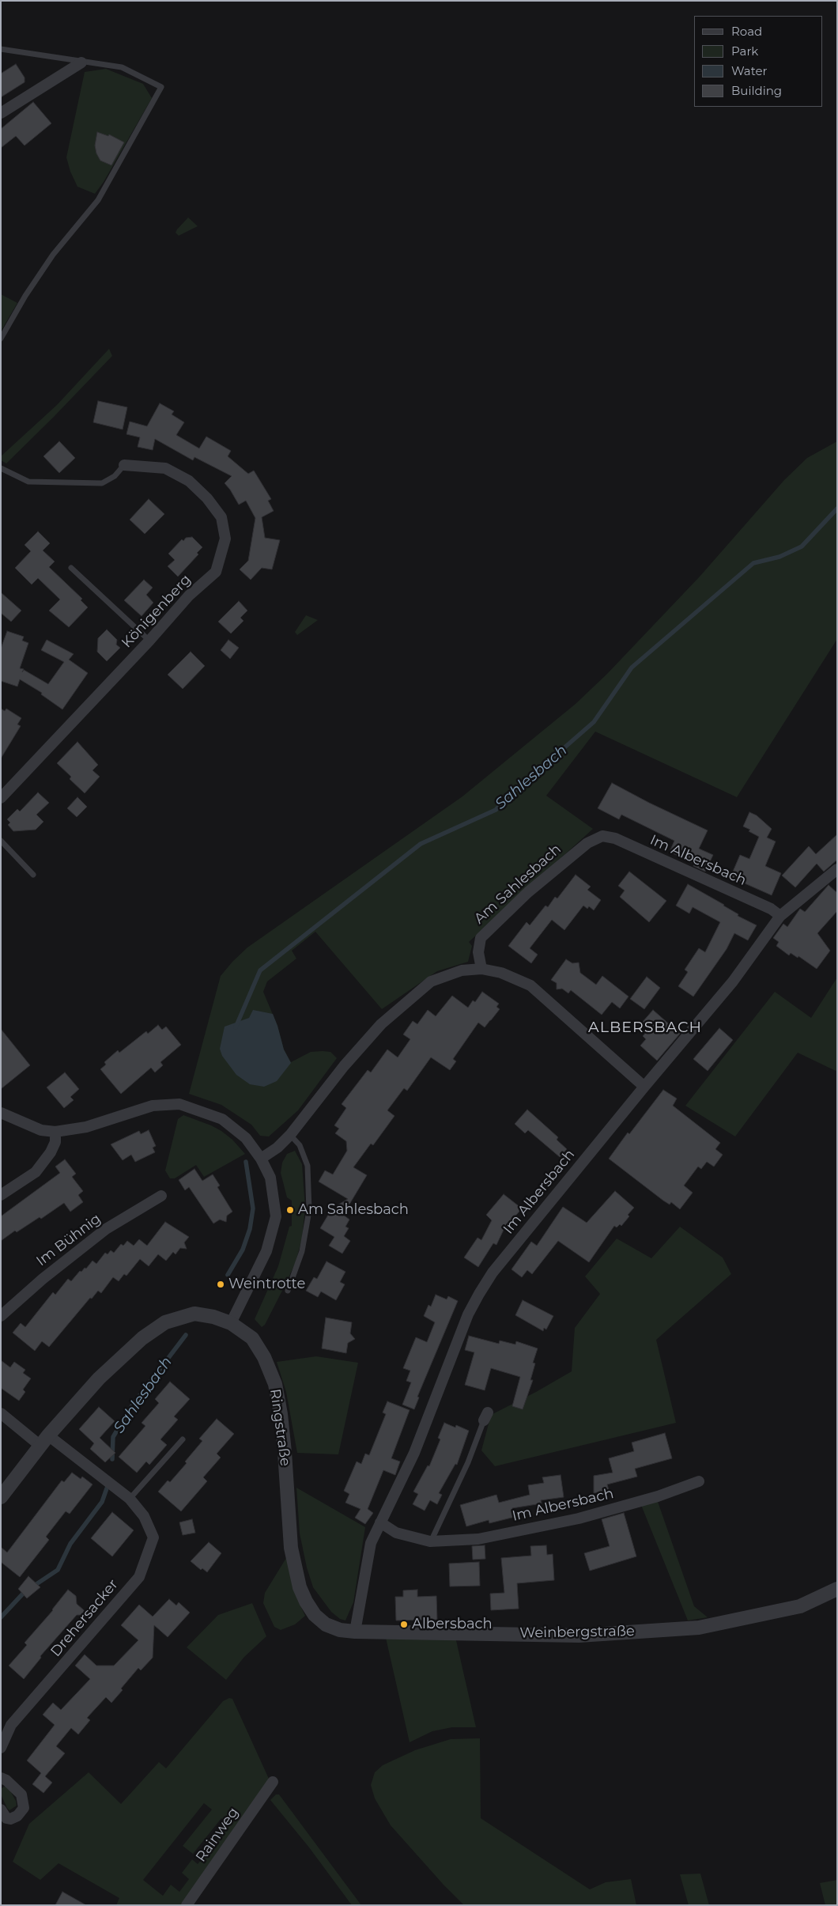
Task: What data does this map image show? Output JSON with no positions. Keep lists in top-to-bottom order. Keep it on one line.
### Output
{"streets":{"street":["Königenberg","Im Albersbach","Am Sahlesbach","Im Bühnig","Ringstraße","Drehersacker","Weinbergstraße","Rainweg"]},"crossings":[["Im Albersbach","Am Sahlesbach"],["Im Albersbach","Weinbergstraße"],["Ringstraße","Drehersacker"],["Ringstraße","Weinbergstraße"]],"districts":["ALBERSBACH"],"water":["Sahlesbach"],"places":["Am Sahlesbach","Weintrotte","Albersbach"],"legend":["Road","Park","Water","Building"]}
